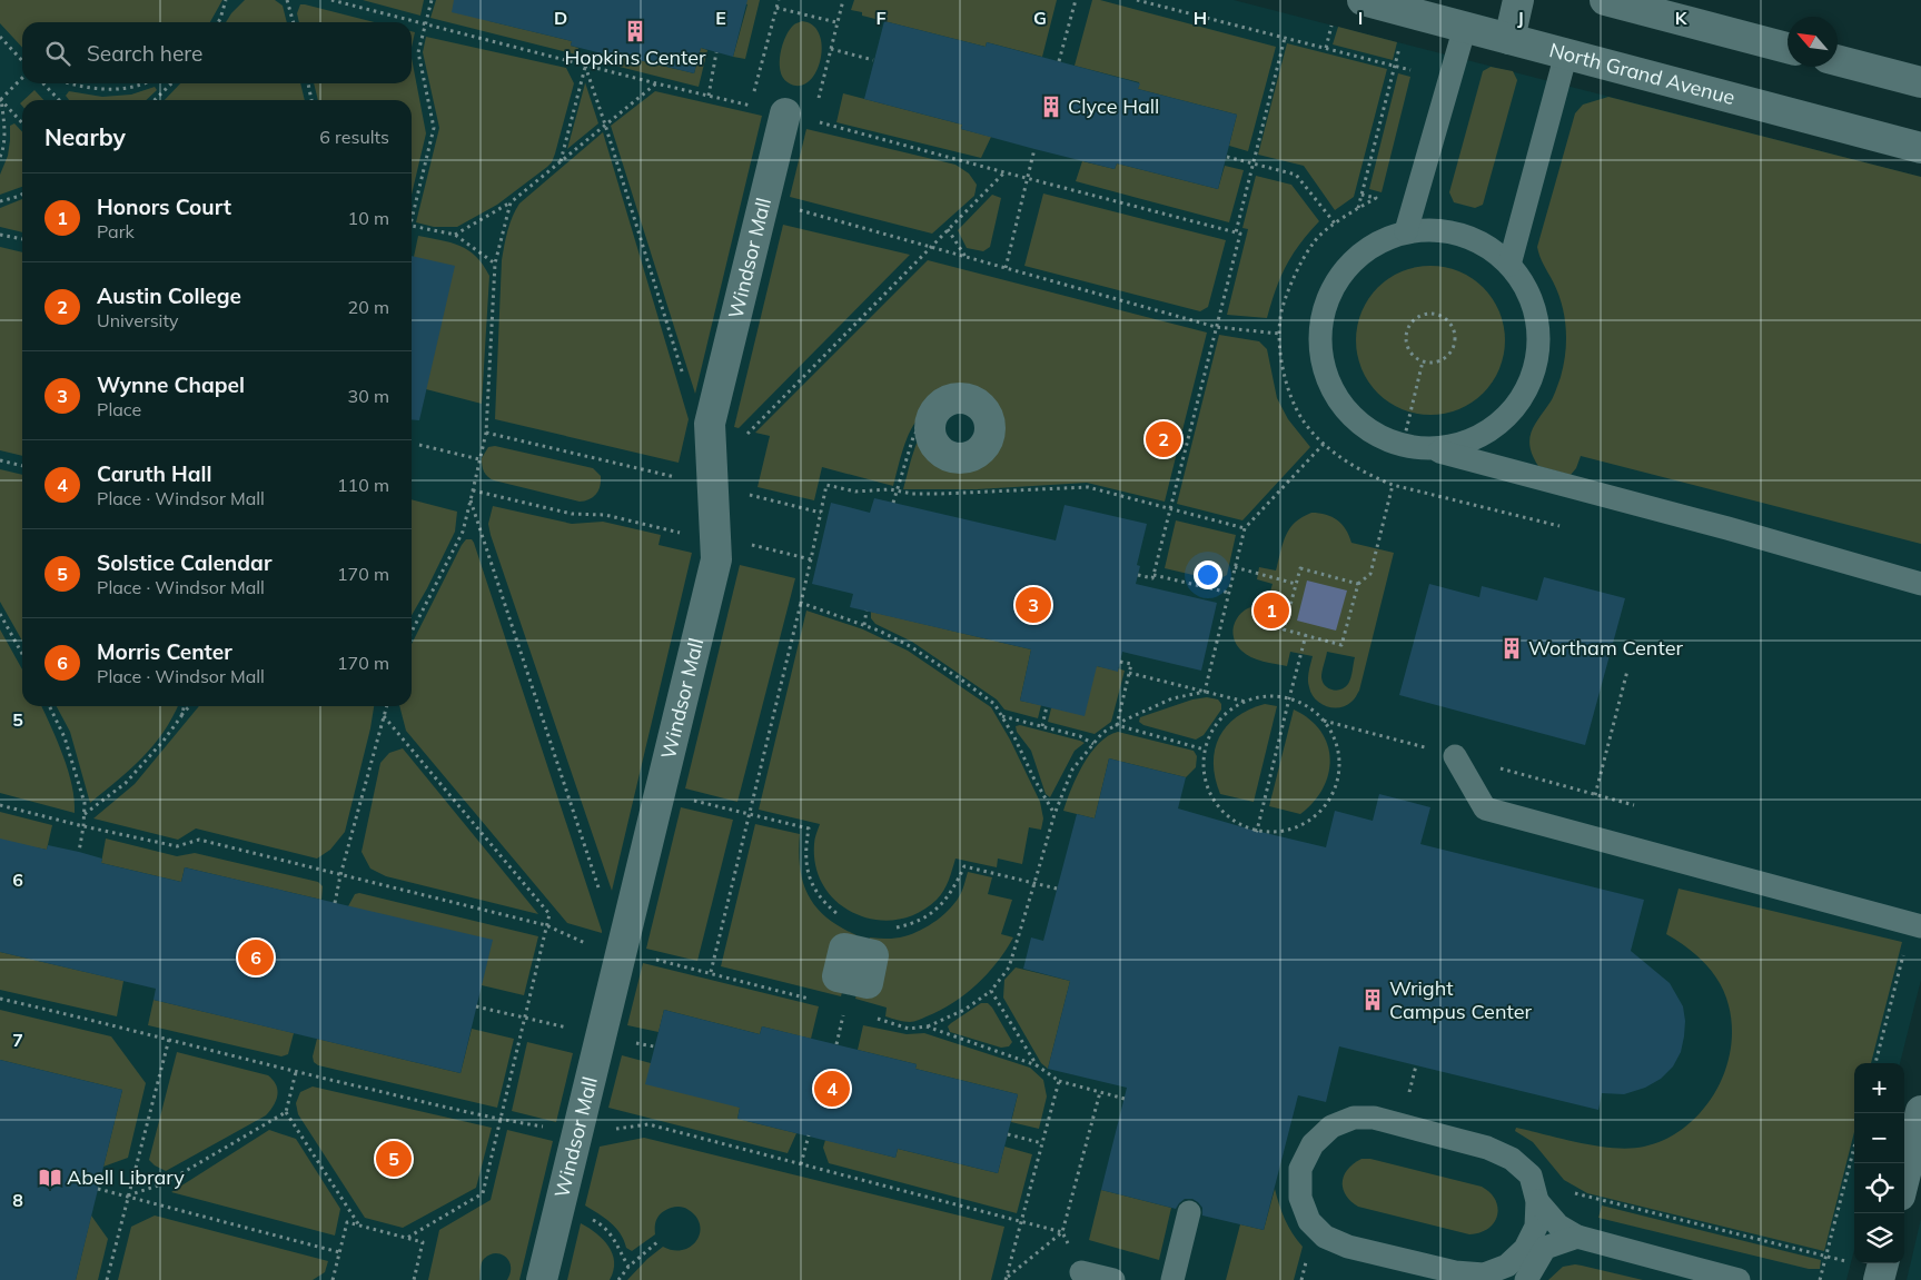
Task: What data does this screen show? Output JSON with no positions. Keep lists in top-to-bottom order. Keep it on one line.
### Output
{"streets":{"street":["North Grand Avenue","Windsor Mall"]},"places":{"building":["Hopkins Center","Clyce Hall","Wortham Center","Wright Campus Center"],"library":["Abell Library"]},"north":"top left","page":{"search":"Search here","heading":["Nearby","6 results"],"list":[{"mark":"1","name":"Honors Court","note":"Park","value":"10 m"},{"mark":"2","name":"Austin College","note":"University","value":"20 m"},{"mark":"3","name":"Wynne Chapel","note":"Place","value":"30 m"},{"mark":"4","name":"Caruth Hall","note":"Place · Windsor Mall","value":"110 m"},{"mark":"5","name":"Solstice Calendar","note":"Place · Windsor Mall","value":"170 m"},{"mark":"6","name":"Morris Center","note":"Place · Windsor Mall","value":"170 m"}],"pins":["2","3","1","6","4","5"],"map_buttons":["+","−"]},"grid":{"columns":["D","E","F","G","H","I","J","K"],"rows":["5","6","7","8"]}}
